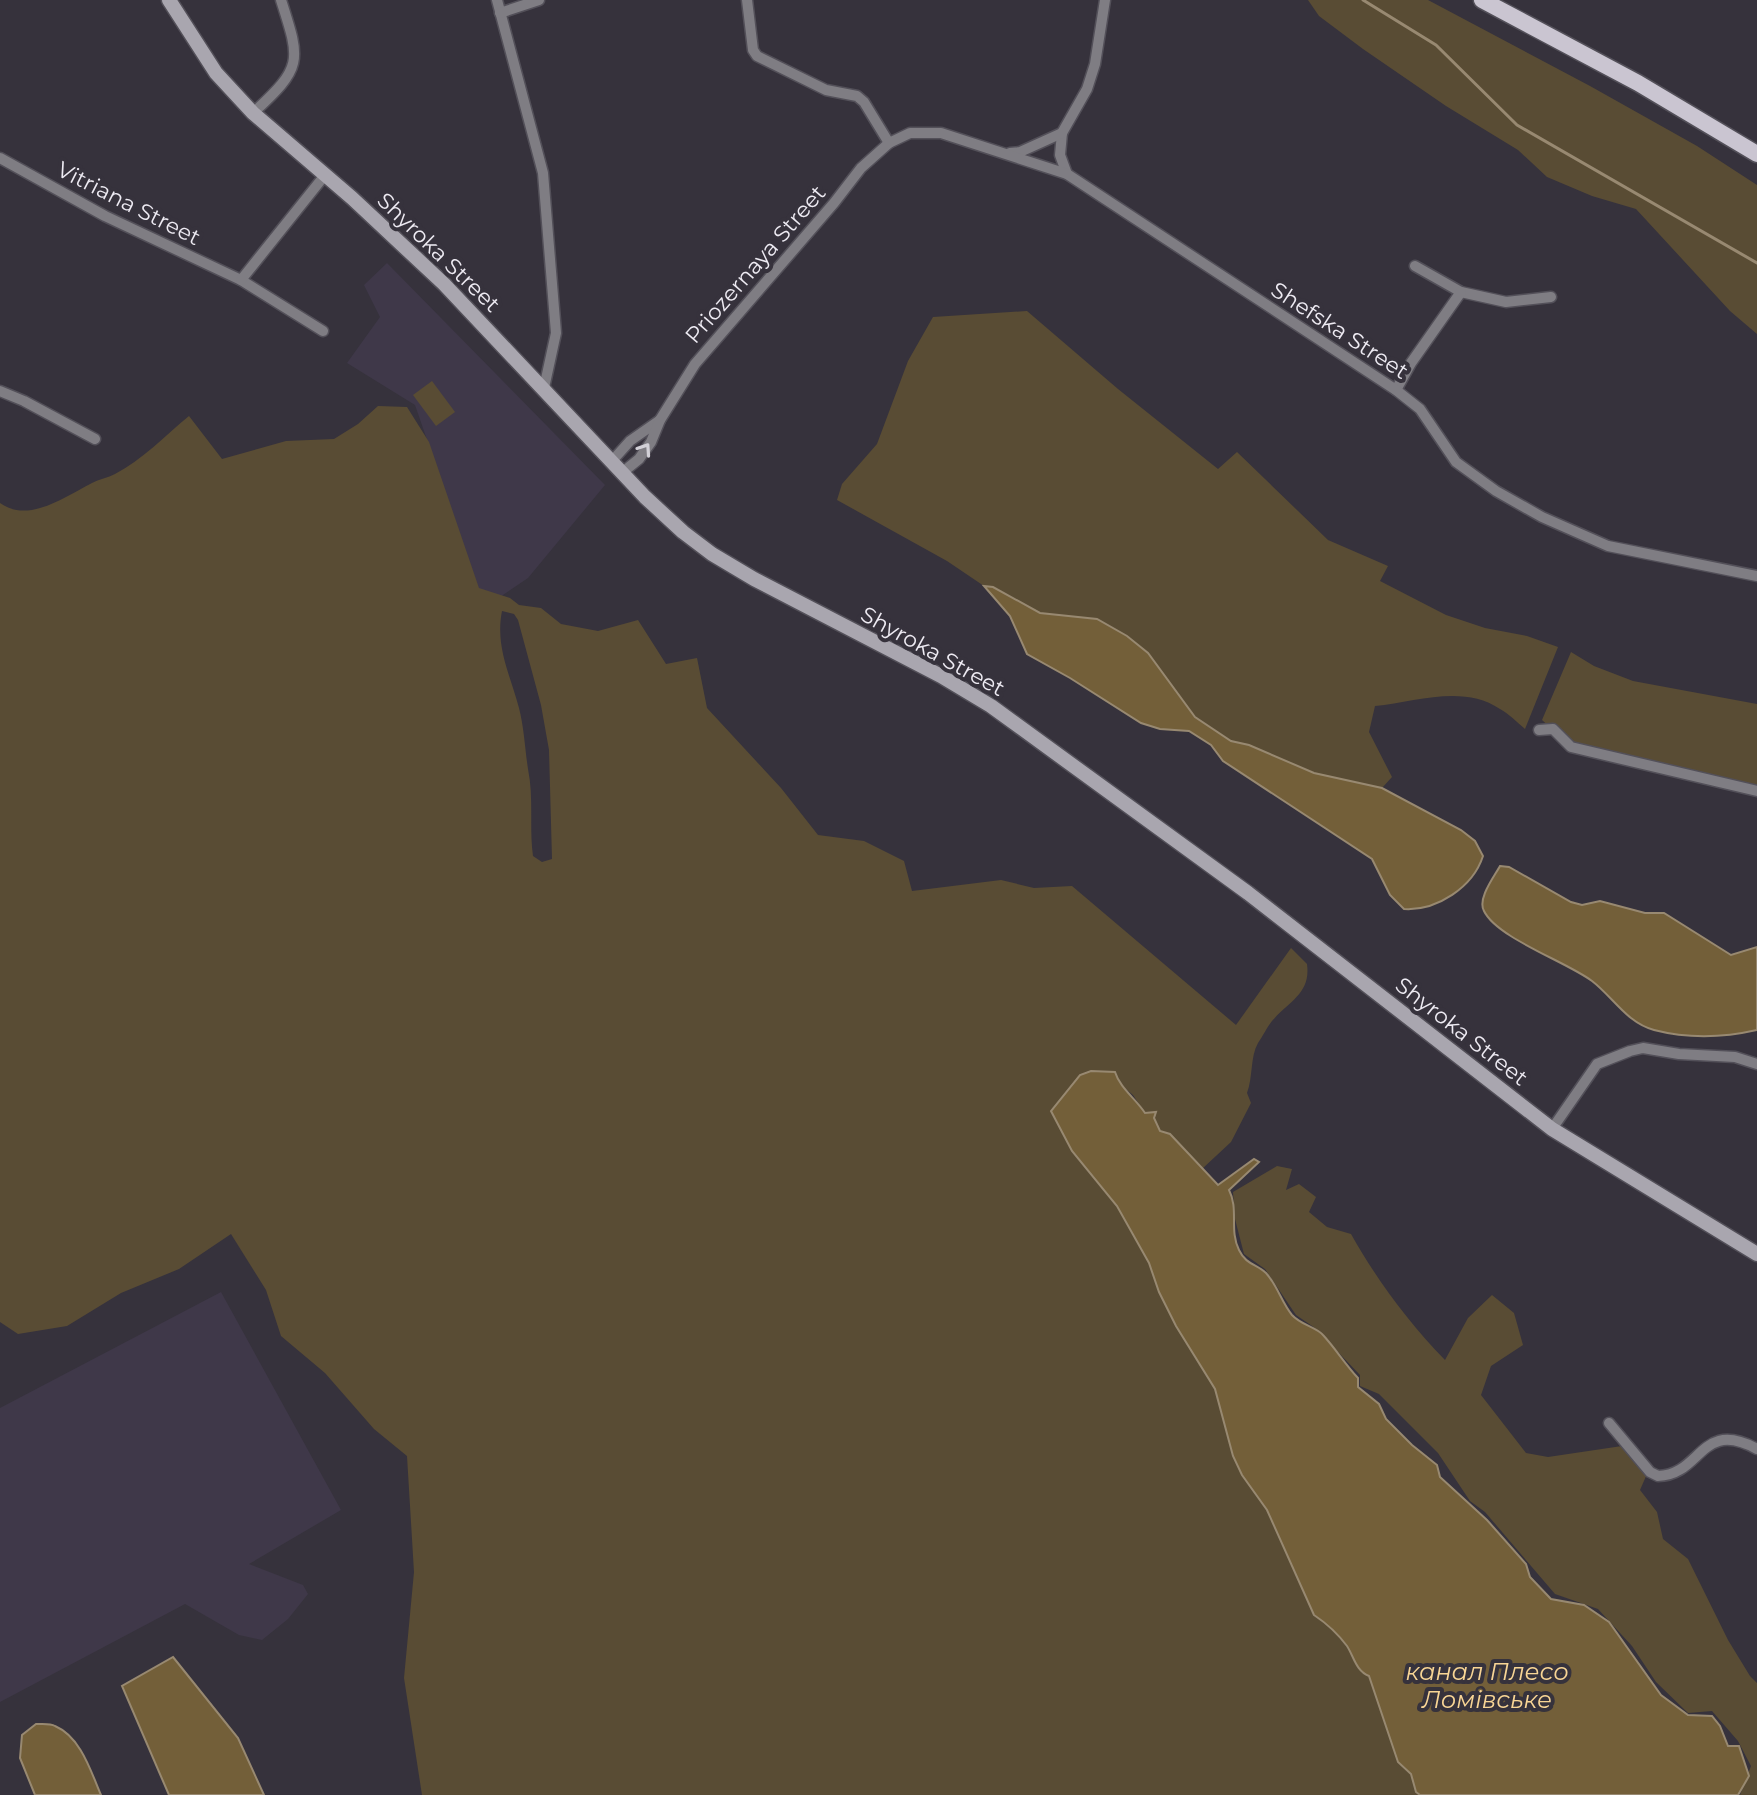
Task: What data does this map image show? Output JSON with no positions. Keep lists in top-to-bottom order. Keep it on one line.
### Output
{"streets":{"main road":["Shyroka Street"],"street":["Vitriana Street","Priozernaya Street","Shefska Street"]},"crossings":[["Shyroka Street","Priozernaya Street"],["Priozernaya Street","Shefska Street"]],"water":["канал Плесо Ломівське"]}
